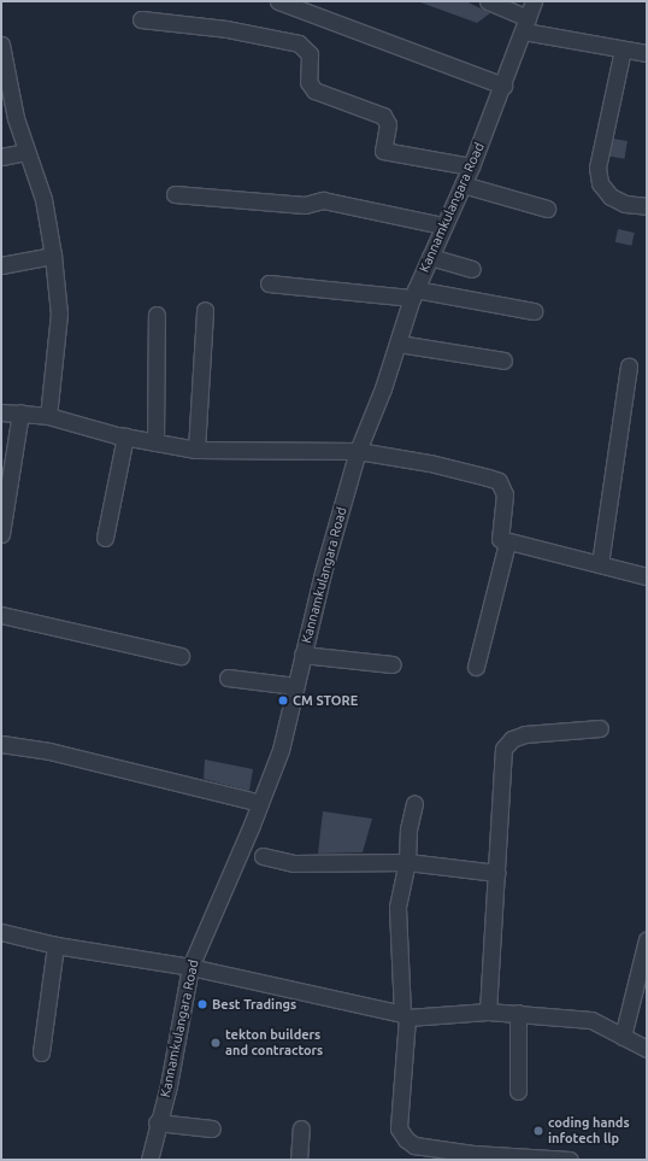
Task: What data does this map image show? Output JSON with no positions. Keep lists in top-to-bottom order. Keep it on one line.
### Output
{"streets":{"street":["Kannamkulangara Road"]},"places":["CM STORE","Best Tradings","tekton builders and contractors","coding hands infotech llp"]}
